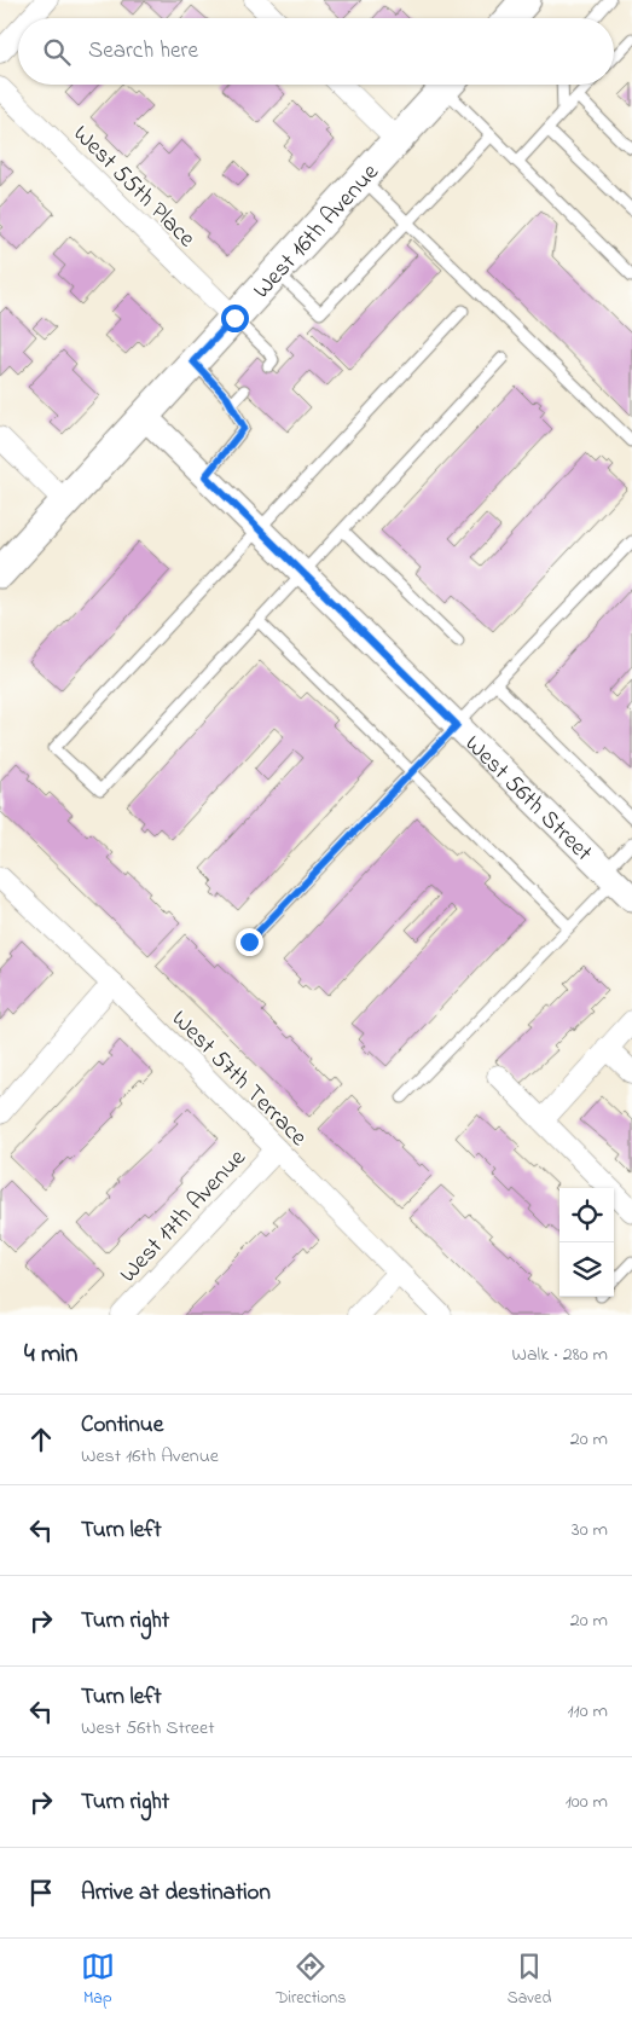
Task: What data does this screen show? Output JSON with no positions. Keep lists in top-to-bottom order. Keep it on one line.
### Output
{"streets":{"main road":["West 16th Avenue"],"street":["West 55th Place","West 56th Street","West 57th Terrace","West 17th Avenue"]},"crossings":[["West 55th Place","West 16th Avenue"],["West 16th Avenue","West 56th Street"],["West 57th Terrace","West 17th Avenue"]],"page":{"search":"Search here","heading":["4 min","Walk · 280 m"],"list":[["Continue","West 16th Avenue","20 m"],["Turn left","30 m"],["Turn right","20 m"],["Turn left","West 56th Street","110 m"],["Turn right","100 m"],"Arrive at destination"],"nav":["Map","Directions","Saved"]}}
